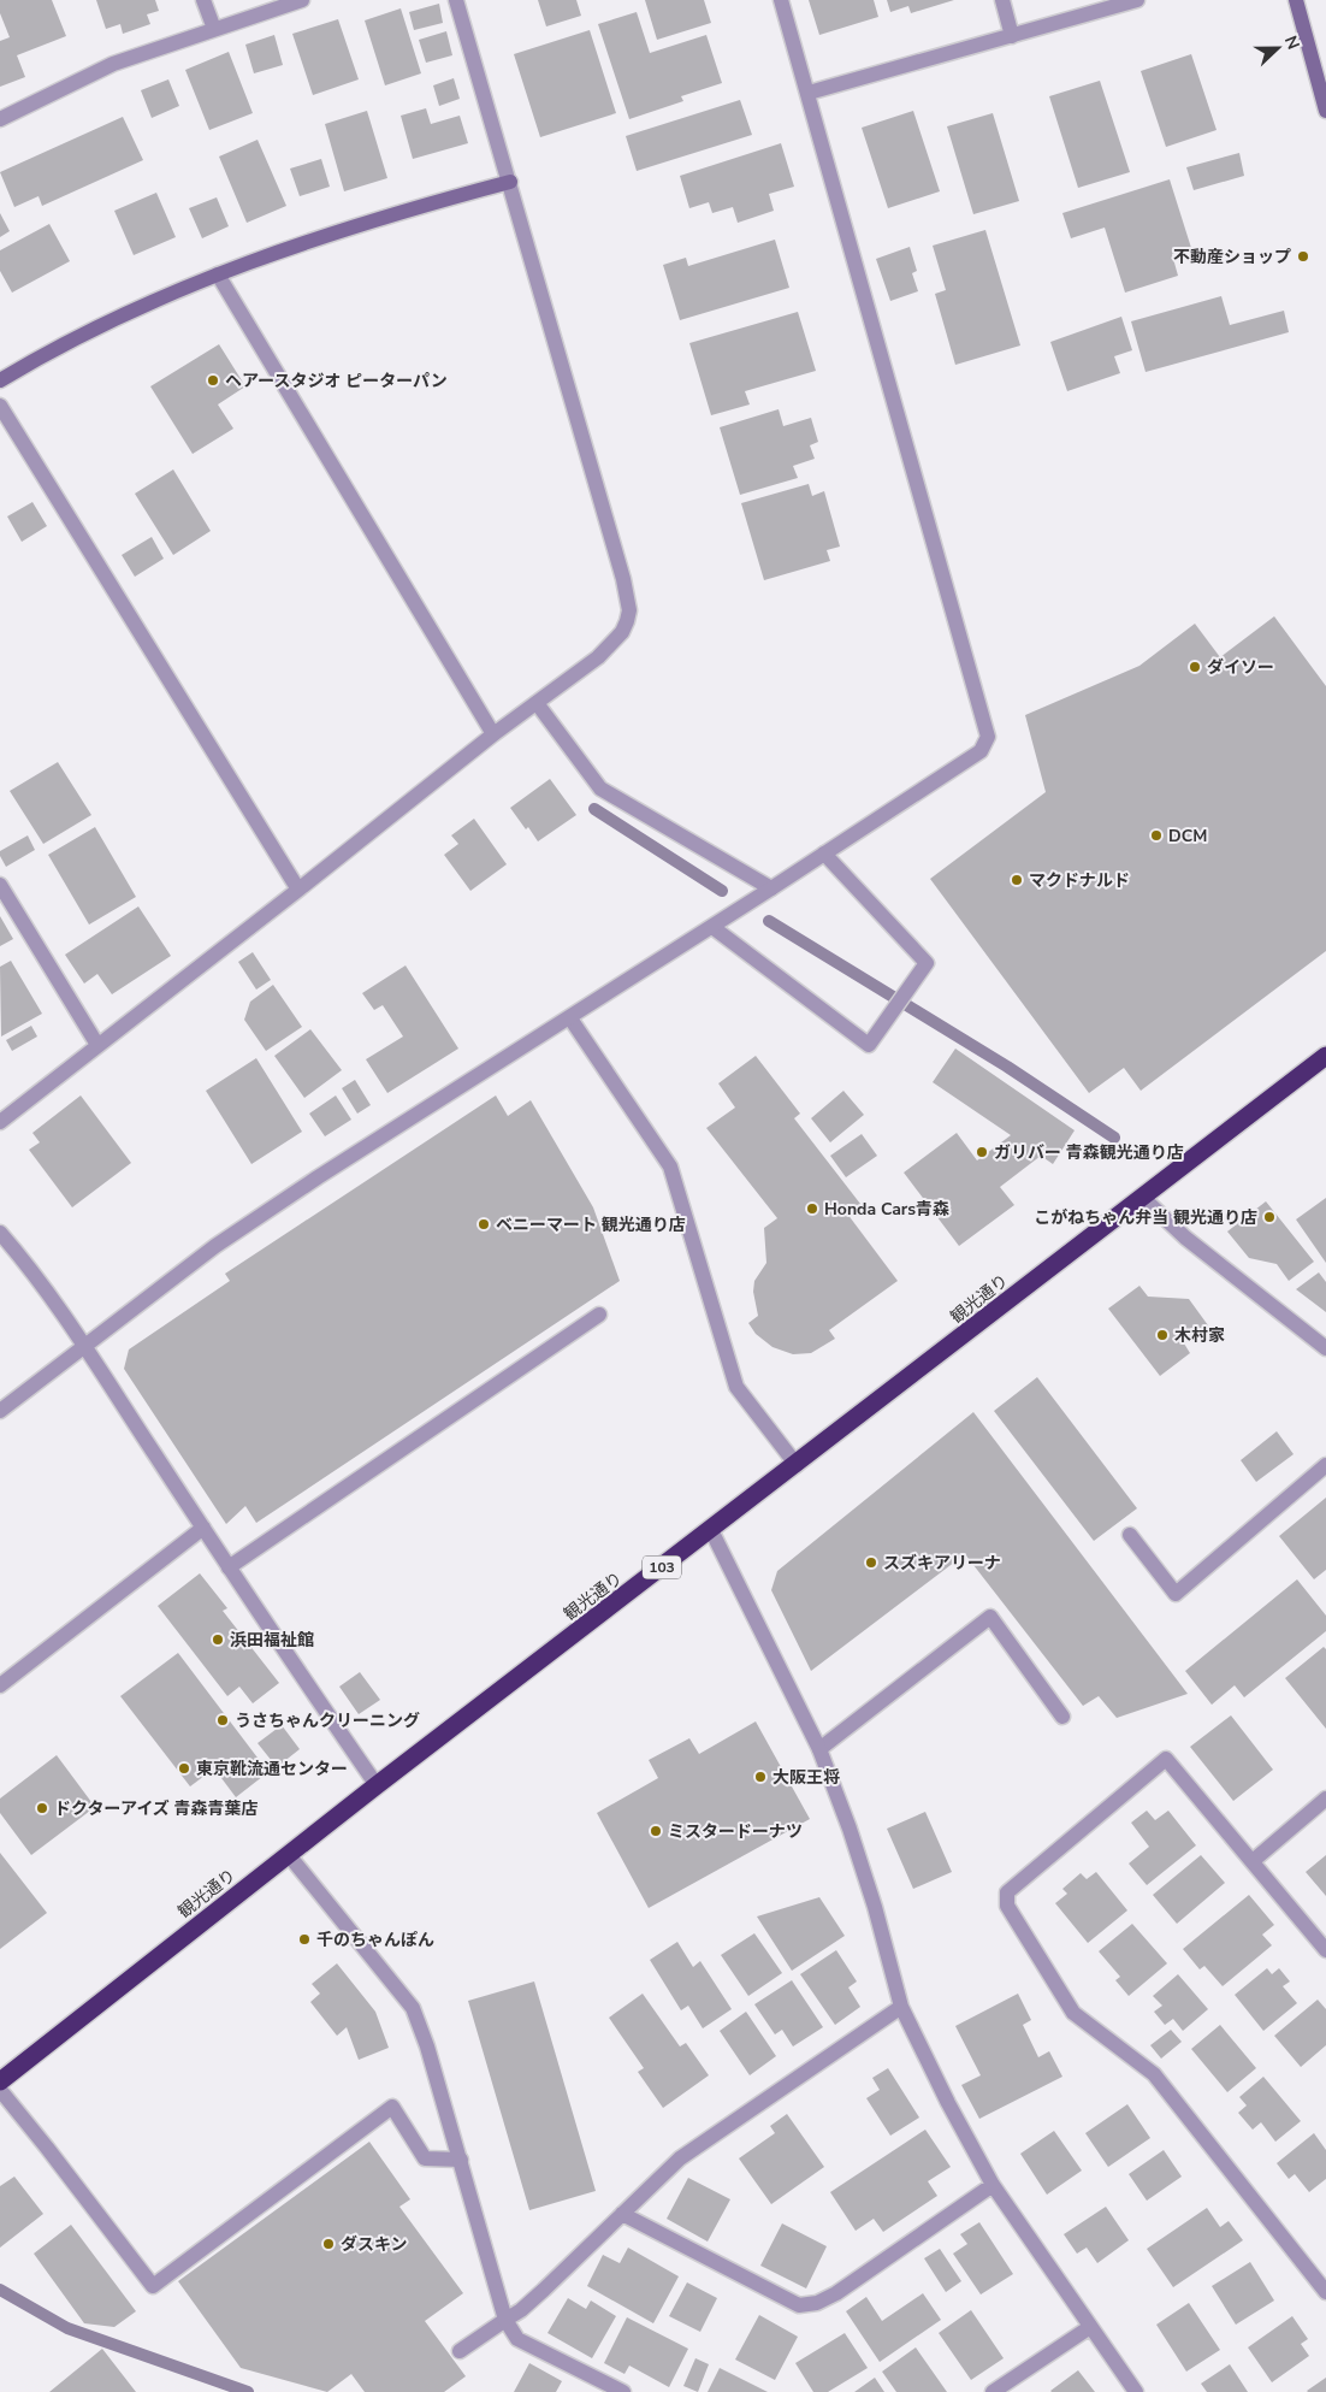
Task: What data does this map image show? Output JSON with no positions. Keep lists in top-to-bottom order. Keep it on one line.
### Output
{"streets":{"highway":["観光通り","103"]},"places":["不動産ショップ","ヘアースタジオ ピーターパン","ダイソー","DCM","マクドナルド","ガリバー 青森観光通り店","Honda Cars青森","こがねちゃん弁当 観光通り店","ベニーマート 観光通り店","木村家","スズキアリーナ","浜田福祉館","うさちゃんクリーニング","東京靴流通センター","大阪王将","ドクターアイズ 青森青葉店","ミスタードーナツ","千のちゃんぽん","ダスキン"],"north":"right"}
